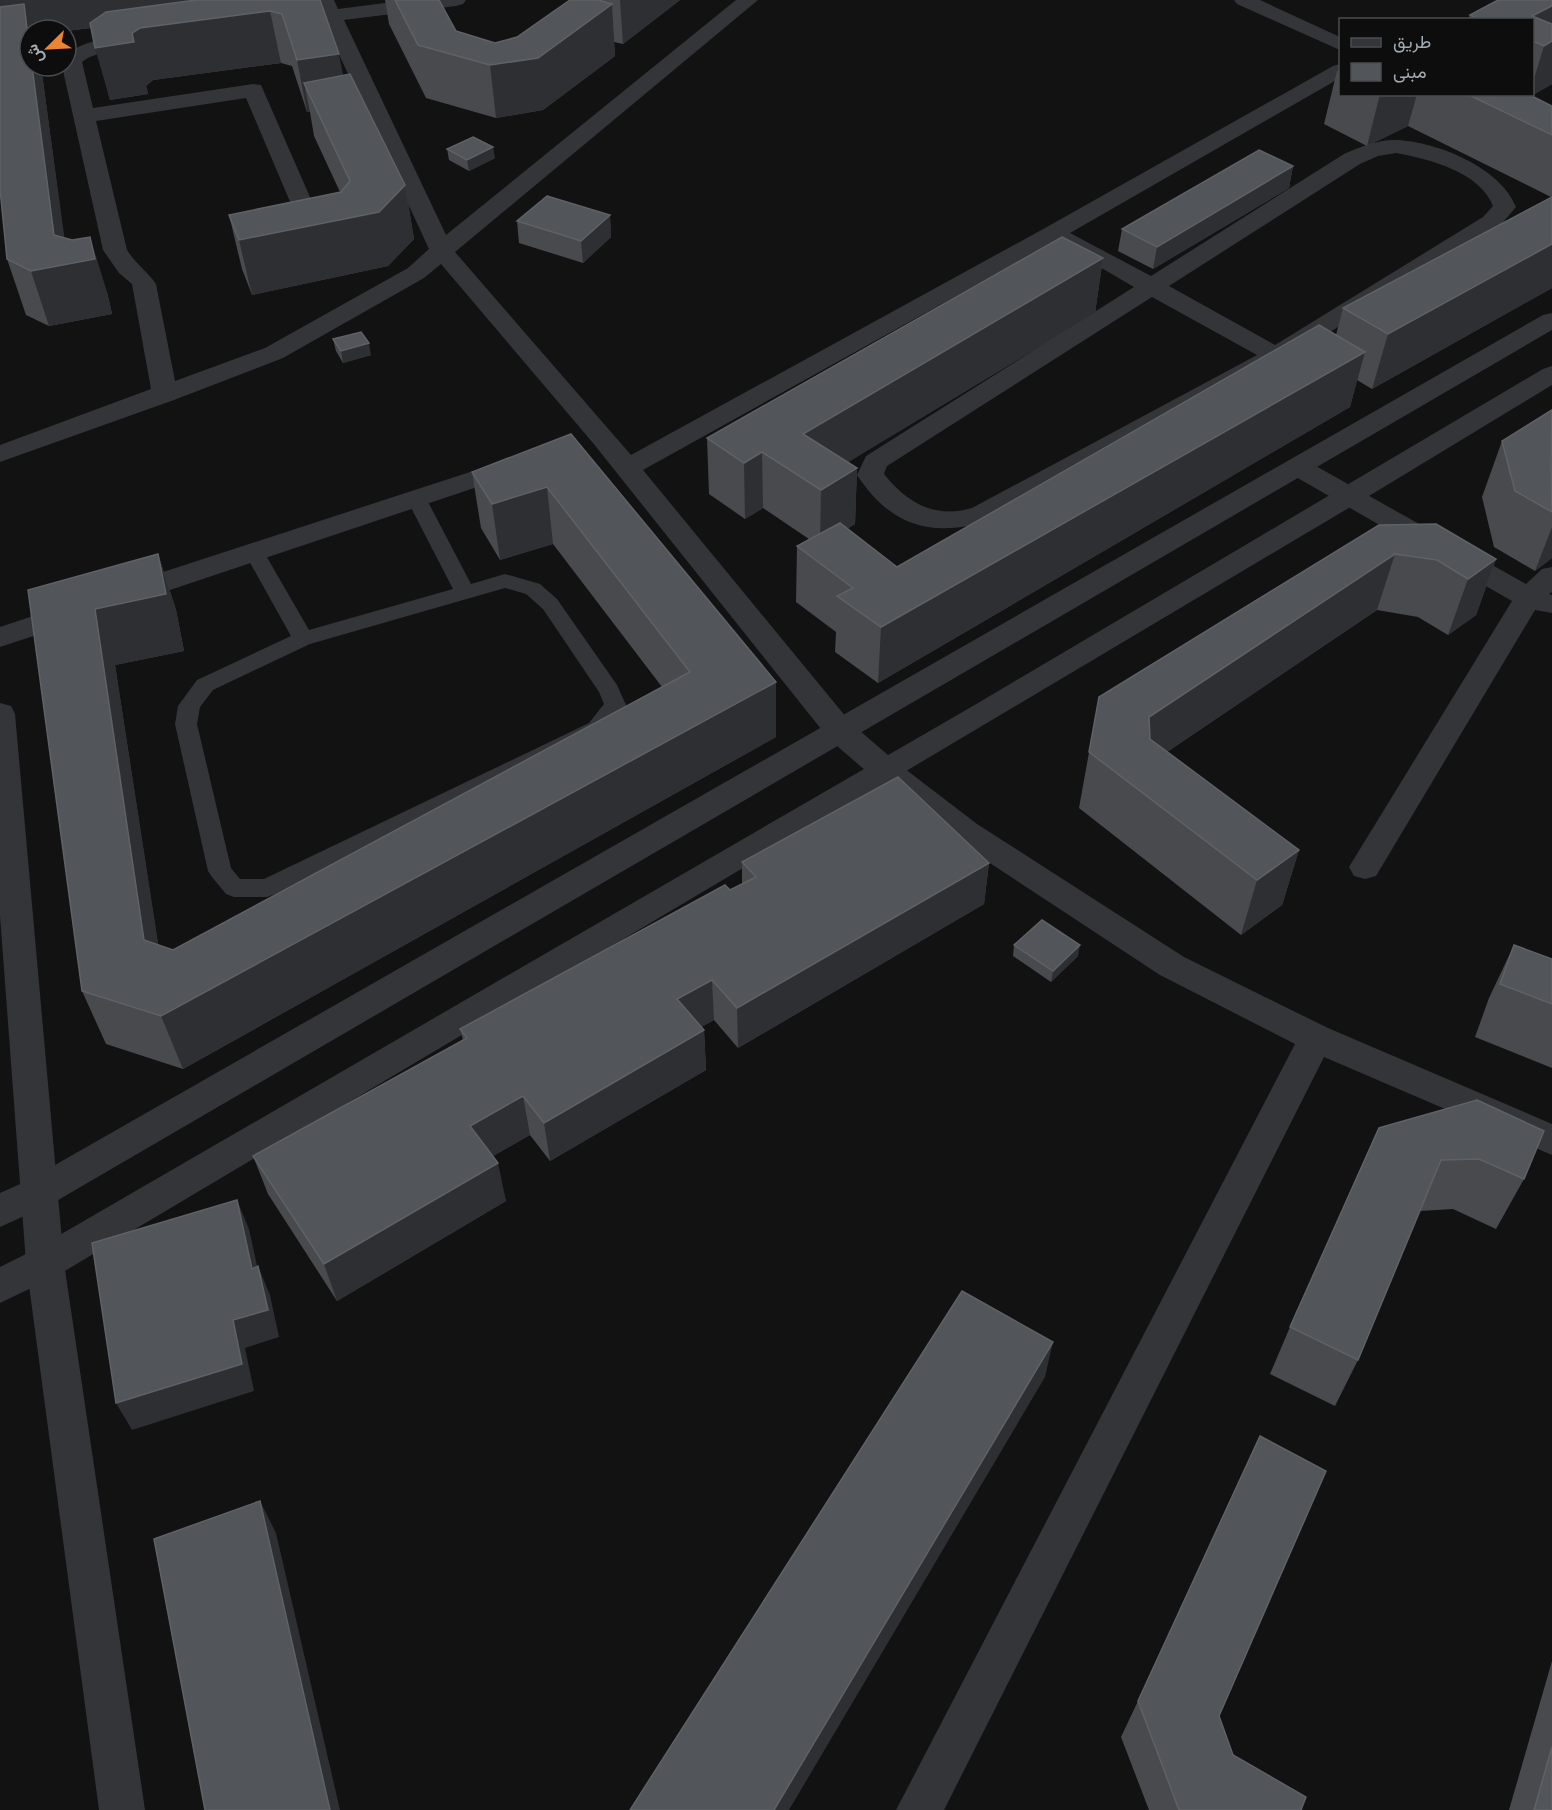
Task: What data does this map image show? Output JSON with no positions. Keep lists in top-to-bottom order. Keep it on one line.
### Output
{"legend":["طريق","مبنى"],"north":"bottom left"}
